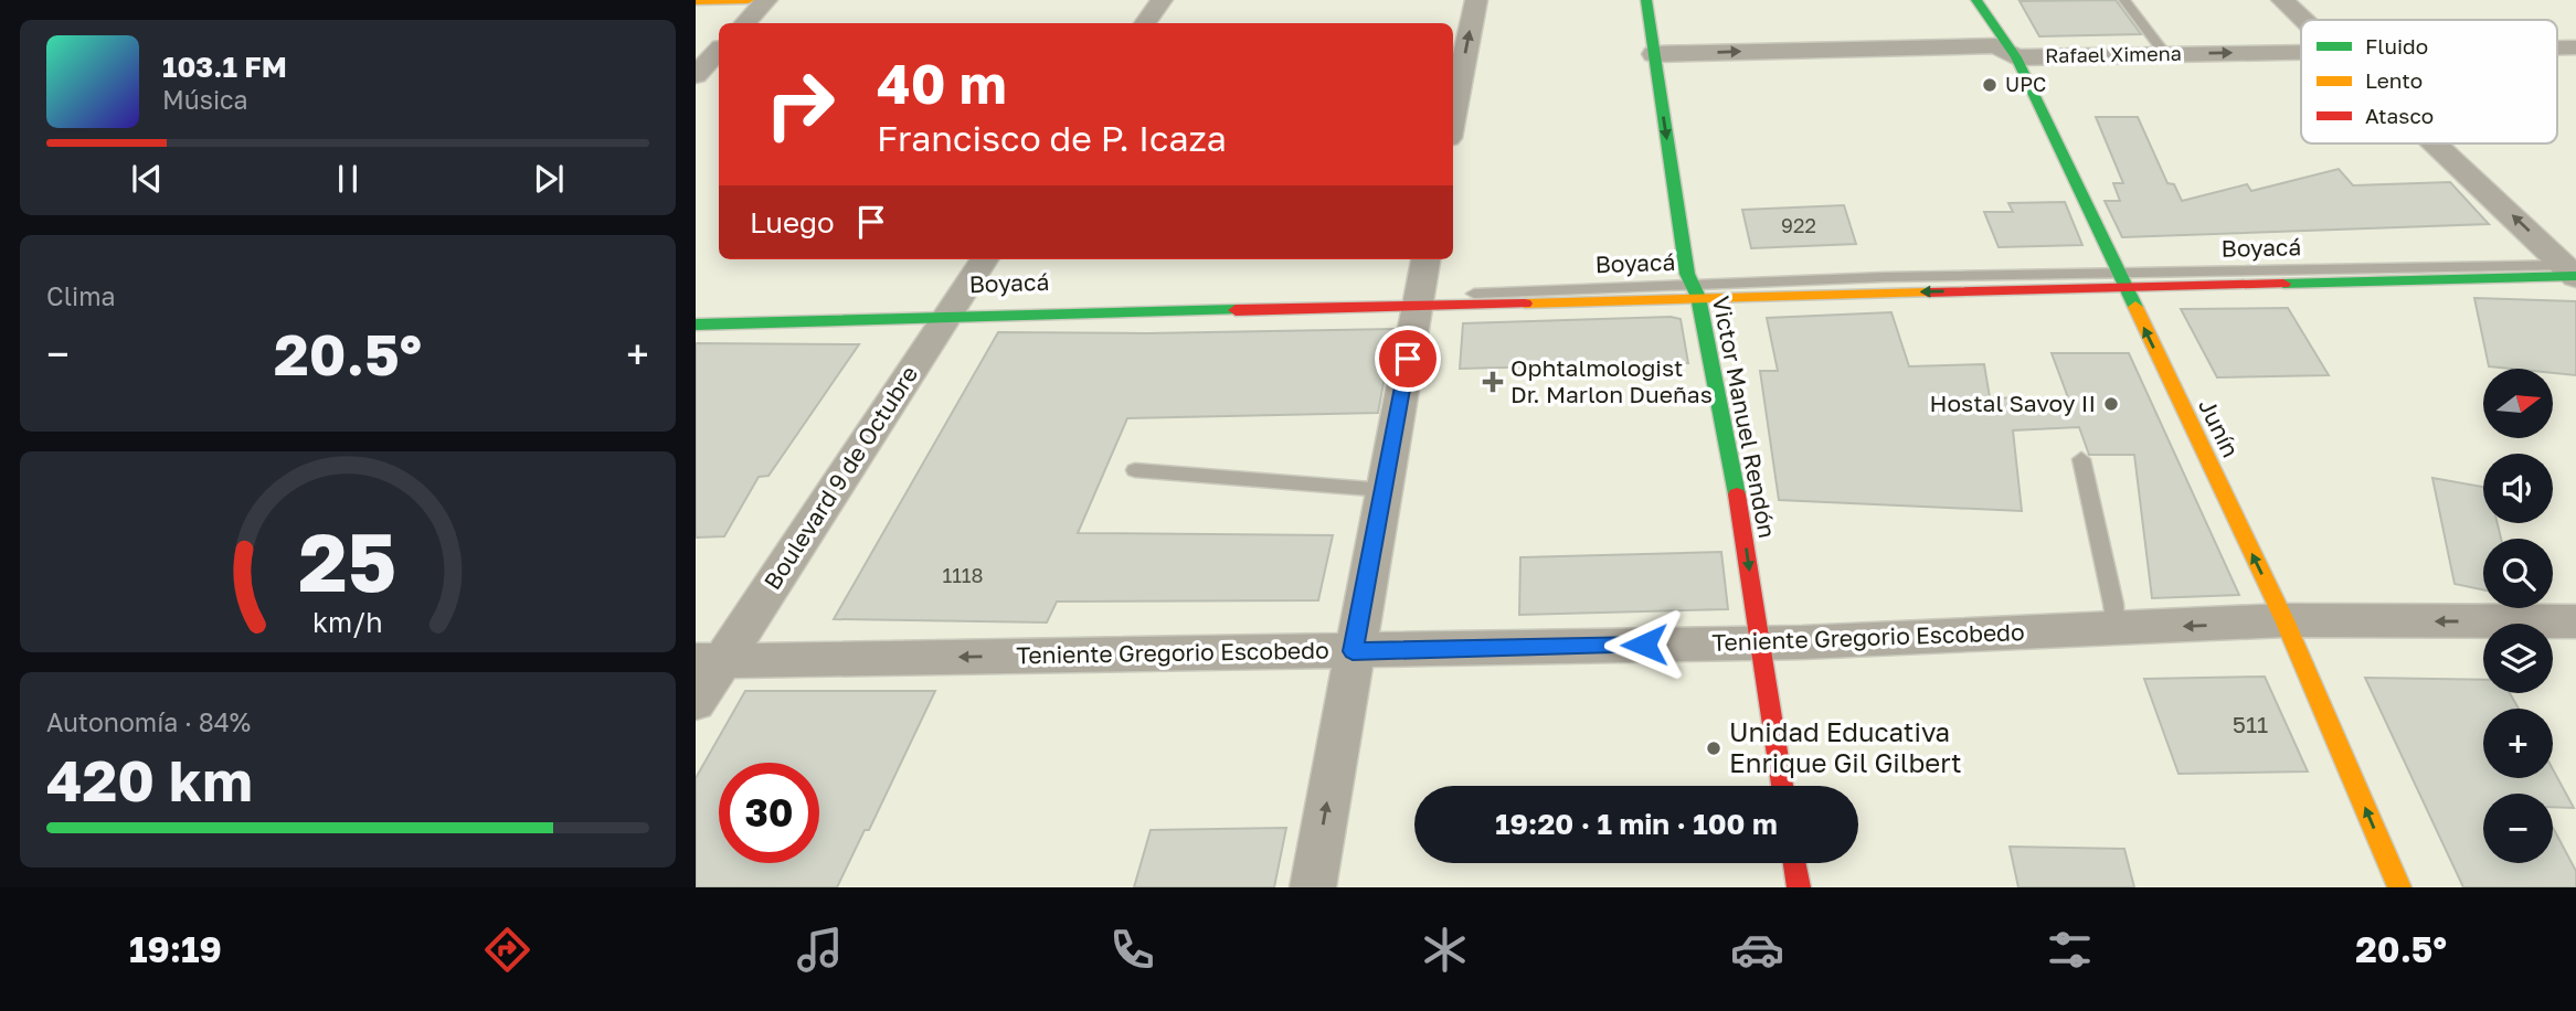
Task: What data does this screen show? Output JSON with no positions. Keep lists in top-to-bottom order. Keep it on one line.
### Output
{"streets":{"main road":["Boyacá","Victor Manuel Rendón","Junín"],"street":["Rafael Ximena","Boulevard 9 de Octubre","Teniente Gregorio Escobedo"]},"crossings":[["Rafael Ximena","Victor Manuel Rendón"],["Rafael Ximena","Junín"],["Boyacá","Victor Manuel Rendón"],["Boyacá","Junín"],["Boyacá","Boulevard 9 de Octubre"],["Victor Manuel Rendón","Teniente Gregorio Escobedo"],["Junín","Teniente Gregorio Escobedo"],["Boulevard 9 de Octubre","Teniente Gregorio Escobedo"]],"one_way":["Rafael Ximena","Victor Manuel Rendón","Junín","Teniente Gregorio Escobedo"],"places":{"other":["UPC","Hostal Savoy II","Unidad Educativa Enrique Gil Gilbert"],"health":["Ophtalmologist Dr. Marlon Dueñas"]},"house_numbers":["922","1118","511"],"legend":["Fluido","Lento","Atasco"],"north":"right","page":{"turn":["40 m","Francisco de P. Icaza"],"song":["103.1 FM","Música"],"then":"Luego","tile":["Clima",["Autonomía · 84%","420 km"]],"heat":["−","20.5°","+"],"map_buttons":["+","−"],"limit":"30","trip":"19:20 · 1 min · 100 m","tabs":["19:19","20.5°"],"gauge":["25","km/h"]}}
